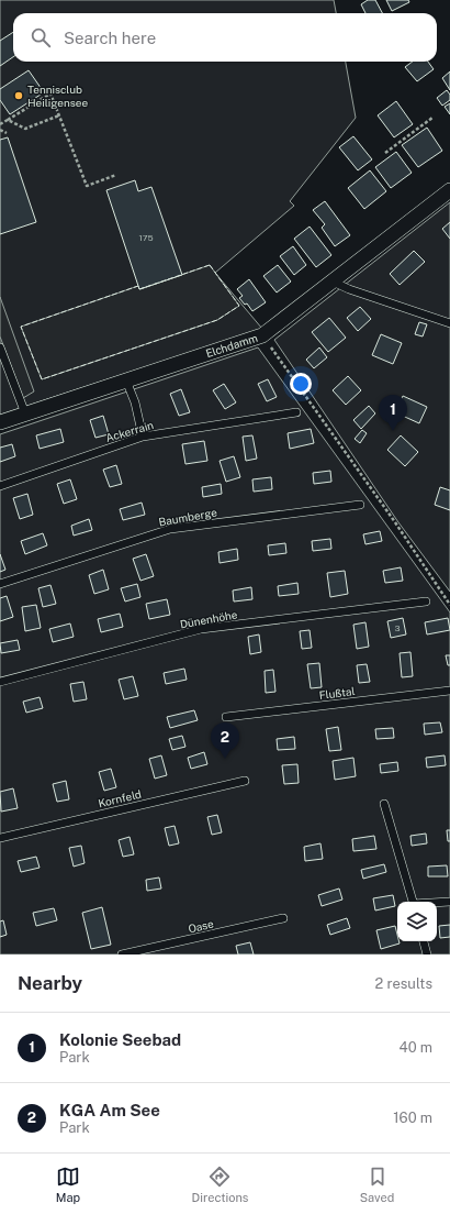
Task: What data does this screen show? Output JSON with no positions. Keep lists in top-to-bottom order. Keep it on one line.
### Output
{"streets":{"street":["Elchdamm"],"lane":["Ackerrain","Baumberge","Dünenhöhe","Flußtal","Kornfeld","Oase"]},"places":["Tennisclub Heiligensee"],"house_numbers":["175","3"],"page":{"search":"Search here","pins":["1","2"],"heading":["Nearby","2 results"],"list":[{"mark":"1","name":"Kolonie Seebad","note":"Park","value":"40 m"},{"mark":"2","name":"KGA Am See","note":"Park","value":"160 m"}],"nav":["Map","Directions","Saved"]}}
